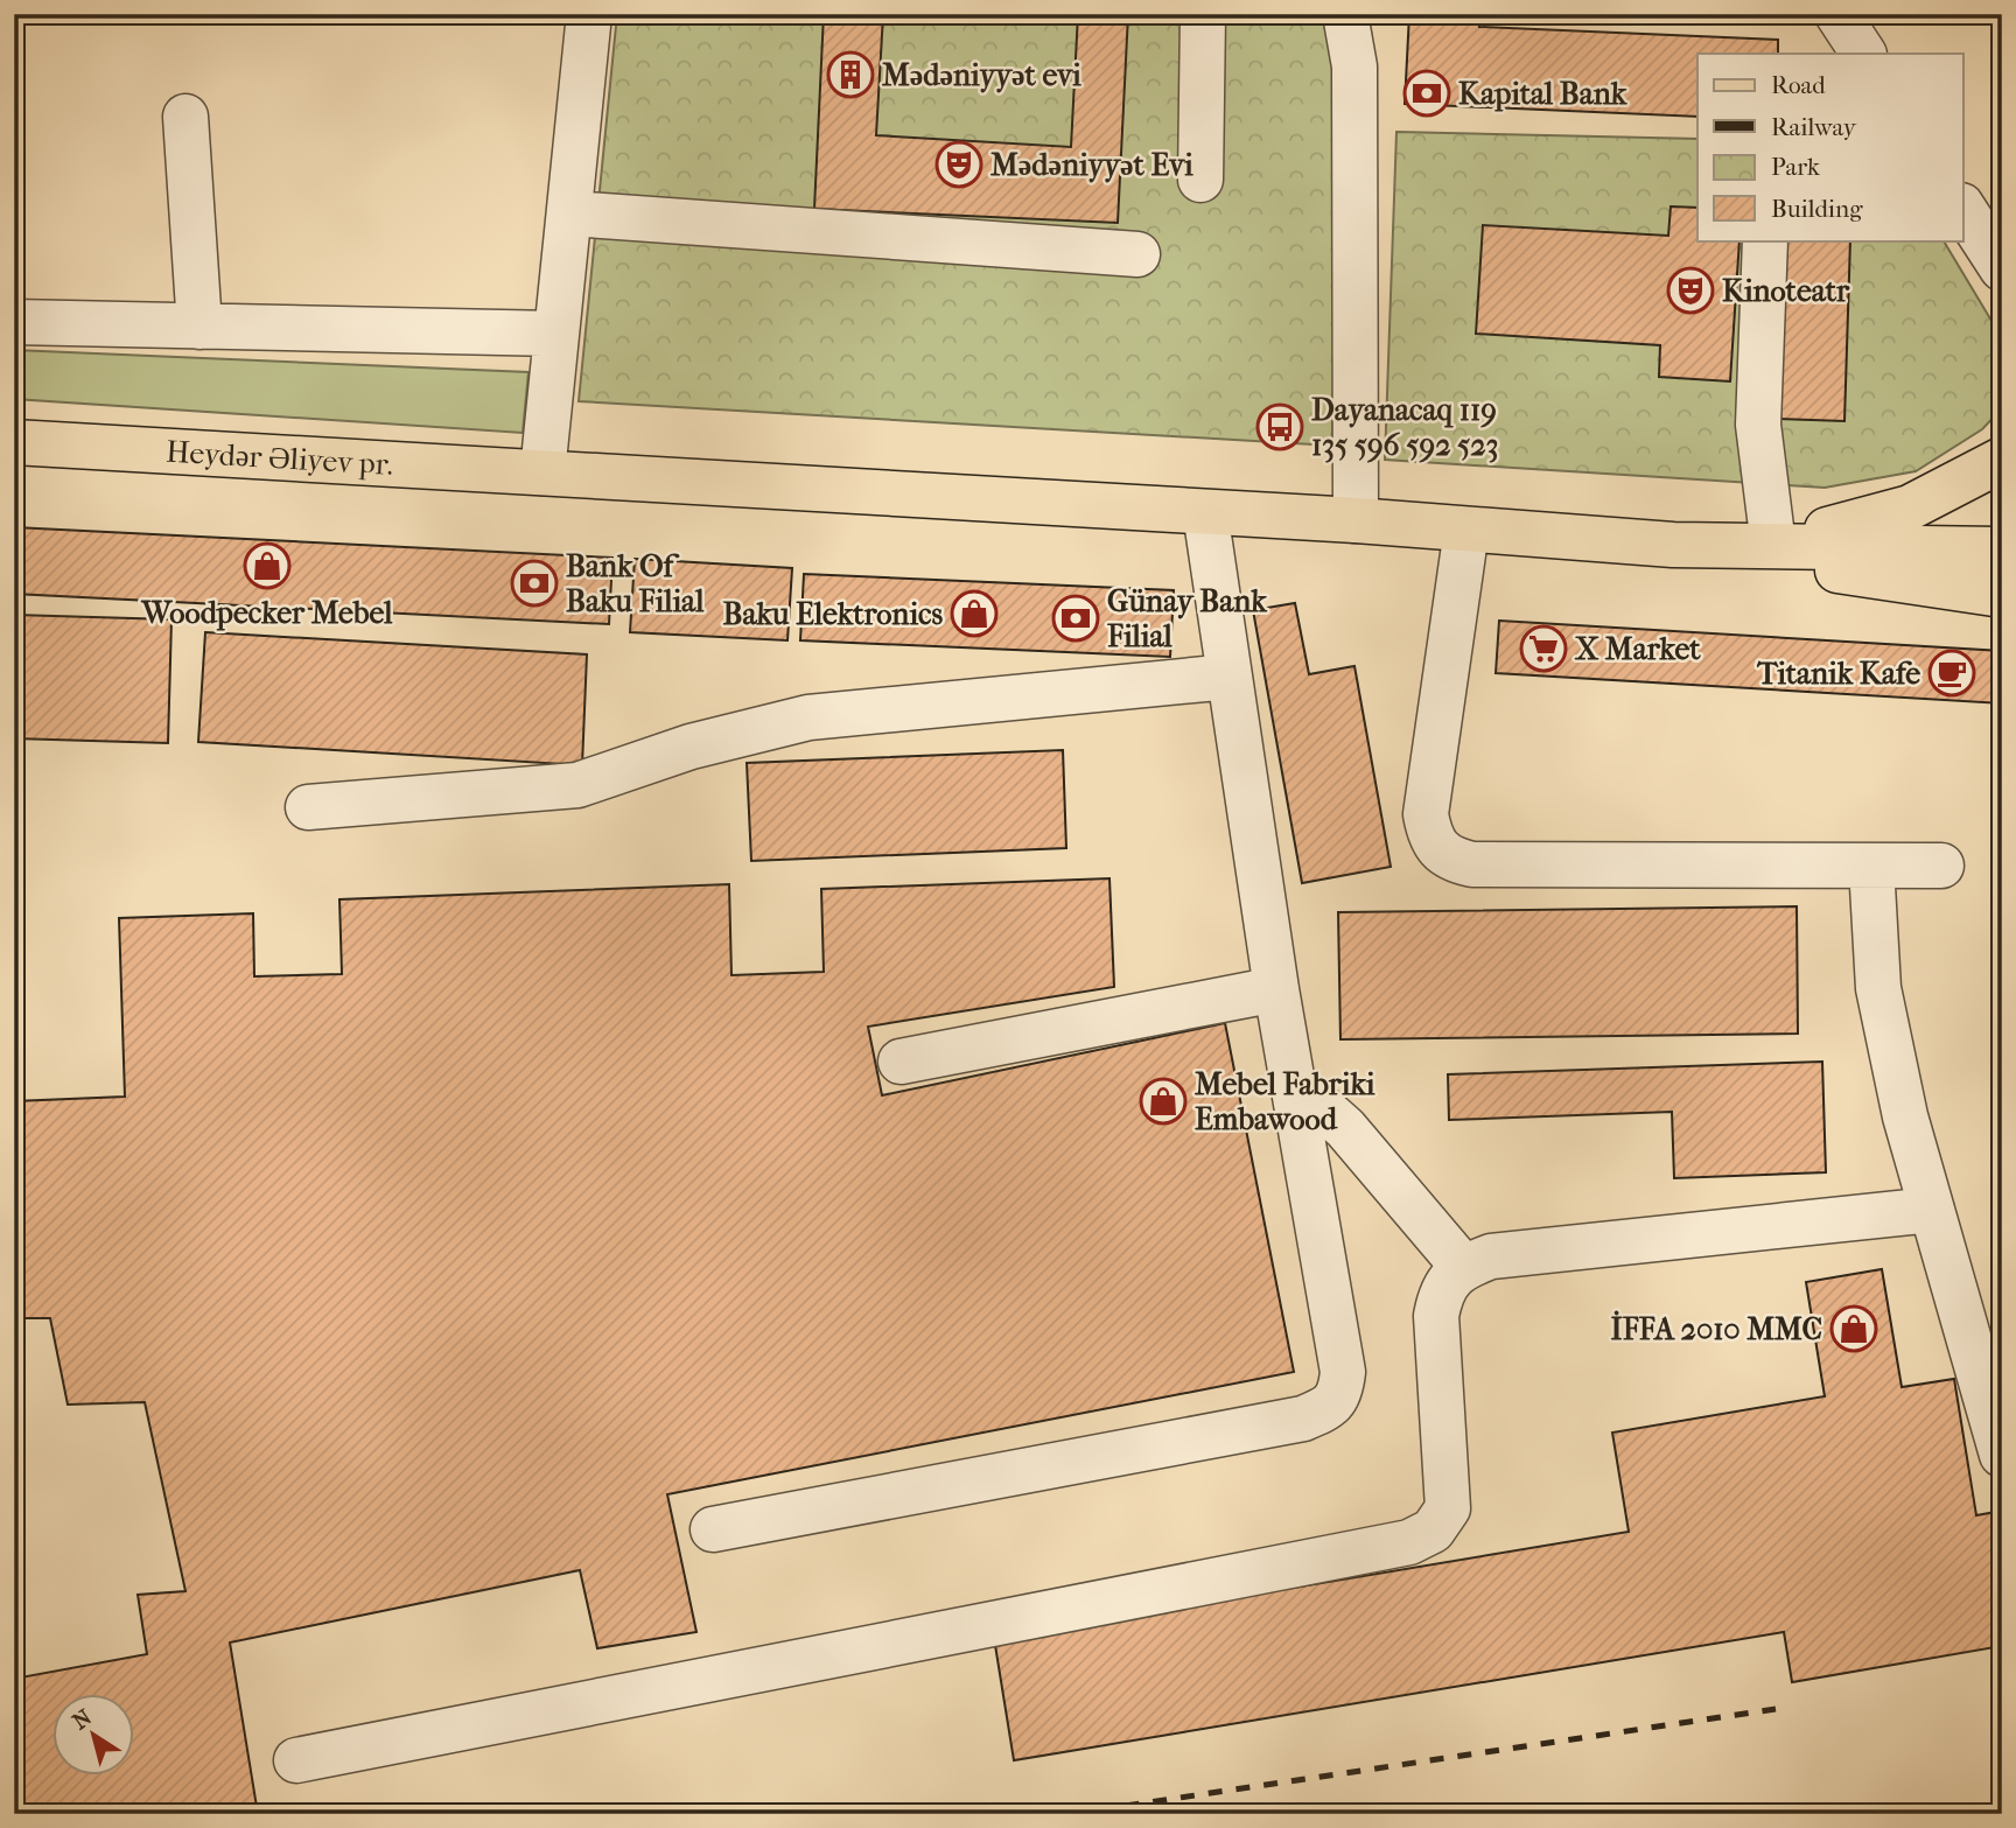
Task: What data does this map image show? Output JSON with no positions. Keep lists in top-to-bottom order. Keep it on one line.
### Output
{"streets":{"main road":["Heydər Əliyev pr."]},"places":{"building":["Mədəniyyət evi"],"bank":["Kapital Bank","Bank Of Baku Filial","Günay Bank Filial"],"theatre":["Mədəniyyət Evi","Kinoteatr"],"bus stop":["Dayanacaq 119 135 596 592 523"],"shop":["Woodpecker Mebel","Baku Elektronics","Mebel Fabriki Embawood","İFFA 2010 MMC"],"supermarket":["X Market"],"cafe":["Titanik Kafe"]},"legend":["Road","Railway","Park","Building"],"north":"top left"}
